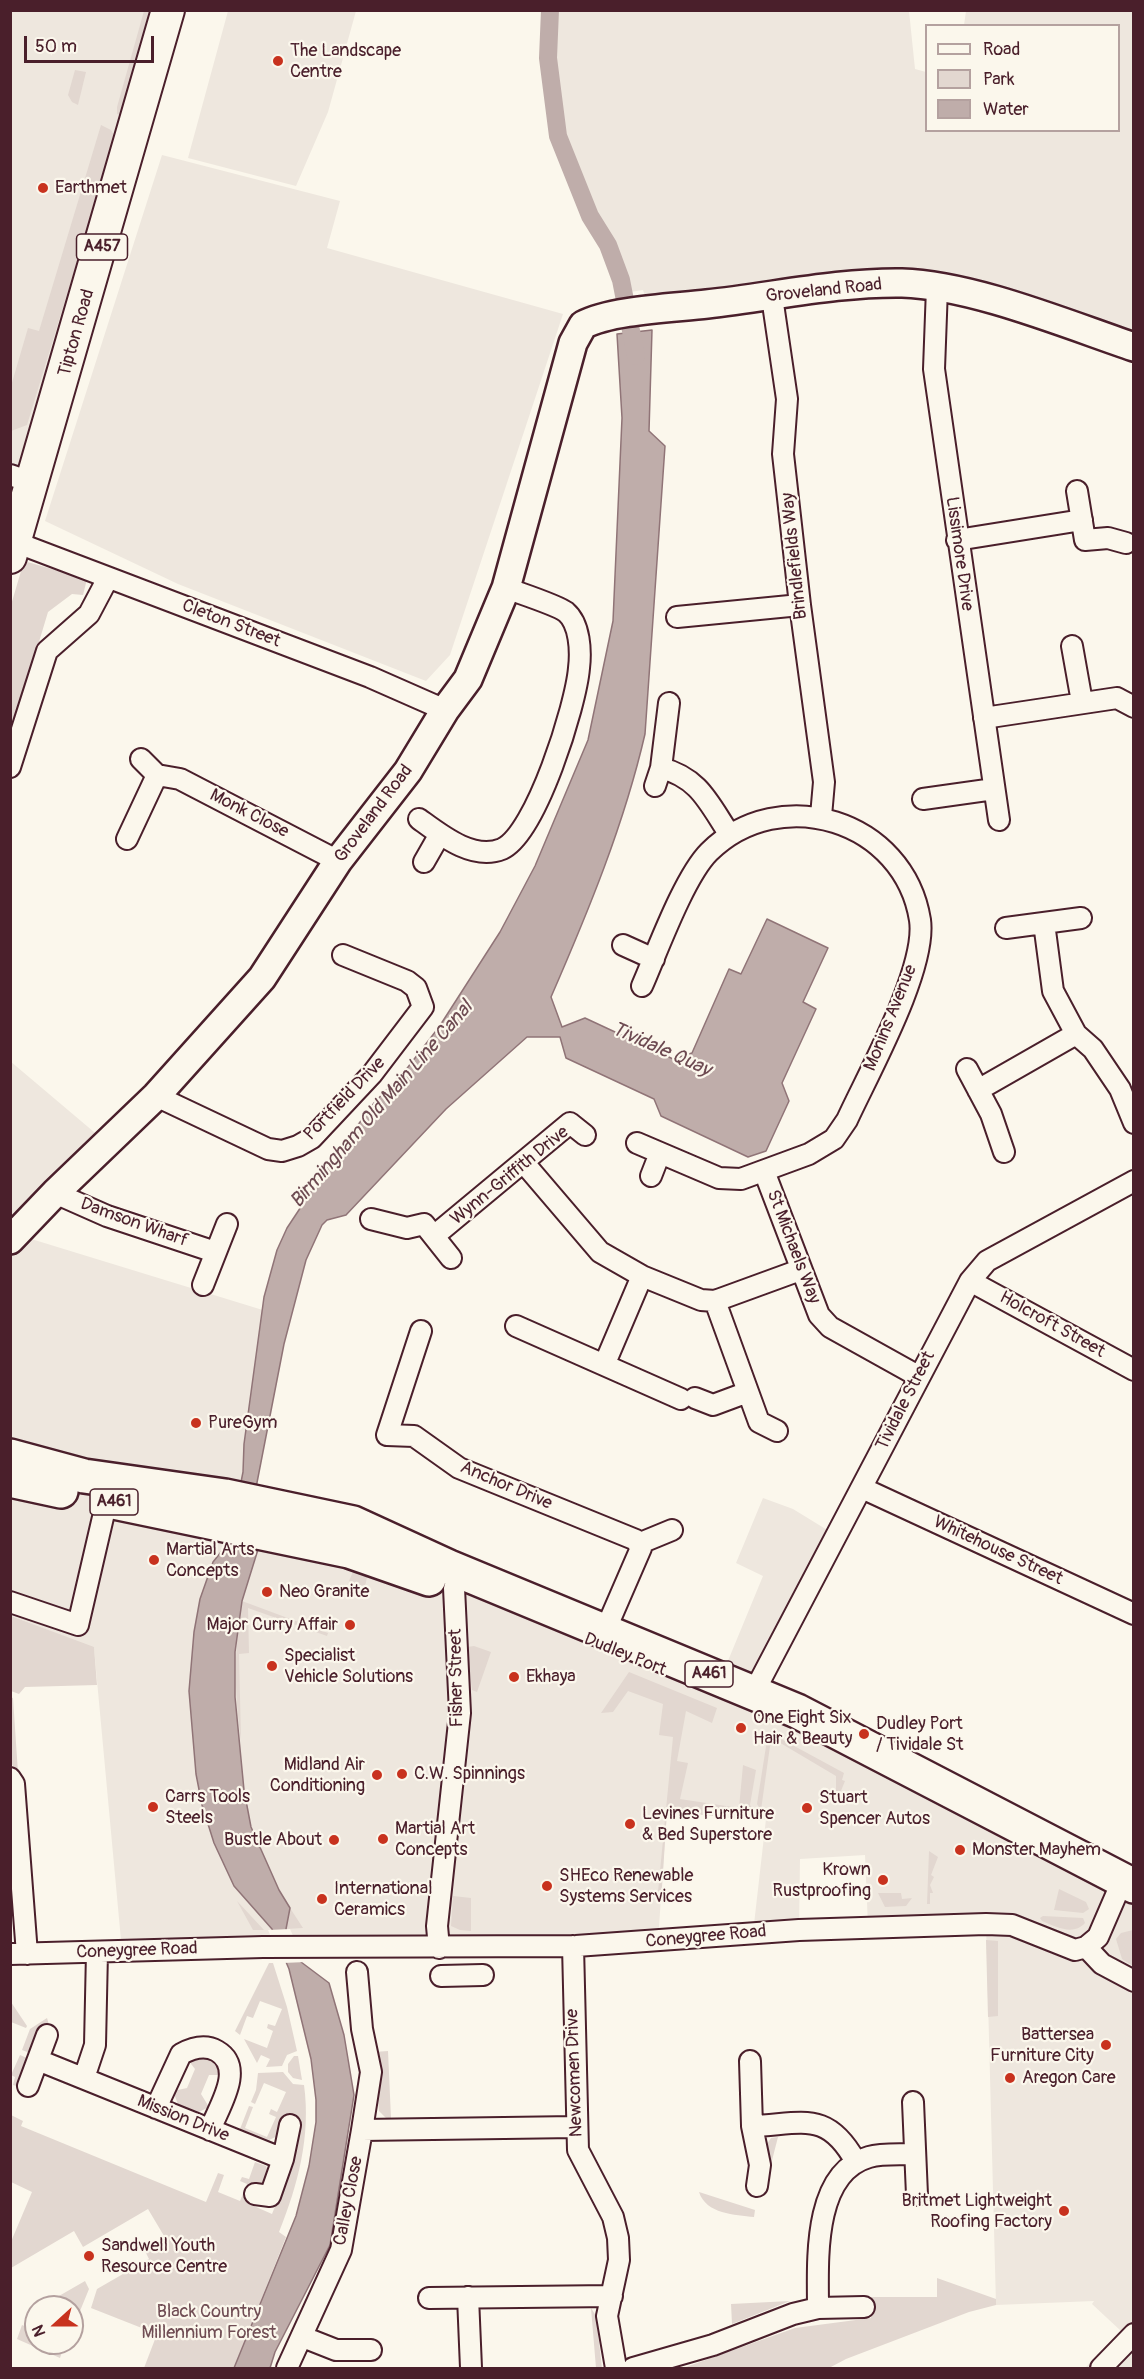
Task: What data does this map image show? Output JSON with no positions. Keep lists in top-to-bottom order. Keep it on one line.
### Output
{"streets":{"highway":["A461","Dudley Port"],"main road":["A457","Tipton Road"],"street":["Groveland Road","Lissimore Drive","Brindlefields Way","Cleton Street","Monk Close","Monins Avenue","Portfield Drive","Wynn-Griffith Drive","Damson Wharf","St Michaels Way","Holcroft Street","Tividale Street","Anchor Drive","Whitehouse Street","Fisher Street","Coneygree Road","Newcomen Drive","Mission Drive","Calley Close"]},"crossings":[["A457","Tipton Road"],["A457","Cleton Street"],["Groveland Road","Lissimore Drive"],["Groveland Road","Brindlefields Way"],["Groveland Road","Cleton Street"],["Groveland Road","Monk Close"],["Groveland Road","Portfield Drive"],["Groveland Road","Damson Wharf"],["Brindlefields Way","Monins Avenue"],["Monins Avenue","St Michaels Way"],["St Michaels Way","Tividale Street"],["Holcroft Street","Tividale Street"],["Tividale Street","Whitehouse Street"],["Tividale Street","Dudley Port"],["A461","Dudley Port"],["Dudley Port","Fisher Street"],["Fisher Street","Coneygree Road"],["Coneygree Road","Newcomen Drive"]],"water":["Tividale Quay","Birmingham Old Main Line Canal"],"parks":["Black Country Millennium Forest"],"places":["The Landscape Centre","Earthmet","PureGym","Martial Arts Concepts","Neo Granite","Major Curry Affair","Specialist Vehicle Solutions","Ekhaya","One Eight Six Hair & Beauty","Dudley Port / Tividale St","C.W. Spinnings","Midland Air Conditioning","Carrs Tools Steels","Stuart Spencer Autos","Levines Furniture & Bed Superstore","Martial Art Concepts","Bustle About","Monster Mayhem","Krown Rustproofing","SHEco Renewable Systems Services","International Ceramics","Battersea Furniture City","Aregon Care","Britmet Lightweight Roofing Factory","Sandwell Youth Resource Centre"],"legend":["Road","Park","Water"],"scale_bar":"50 m","north":"left"}
